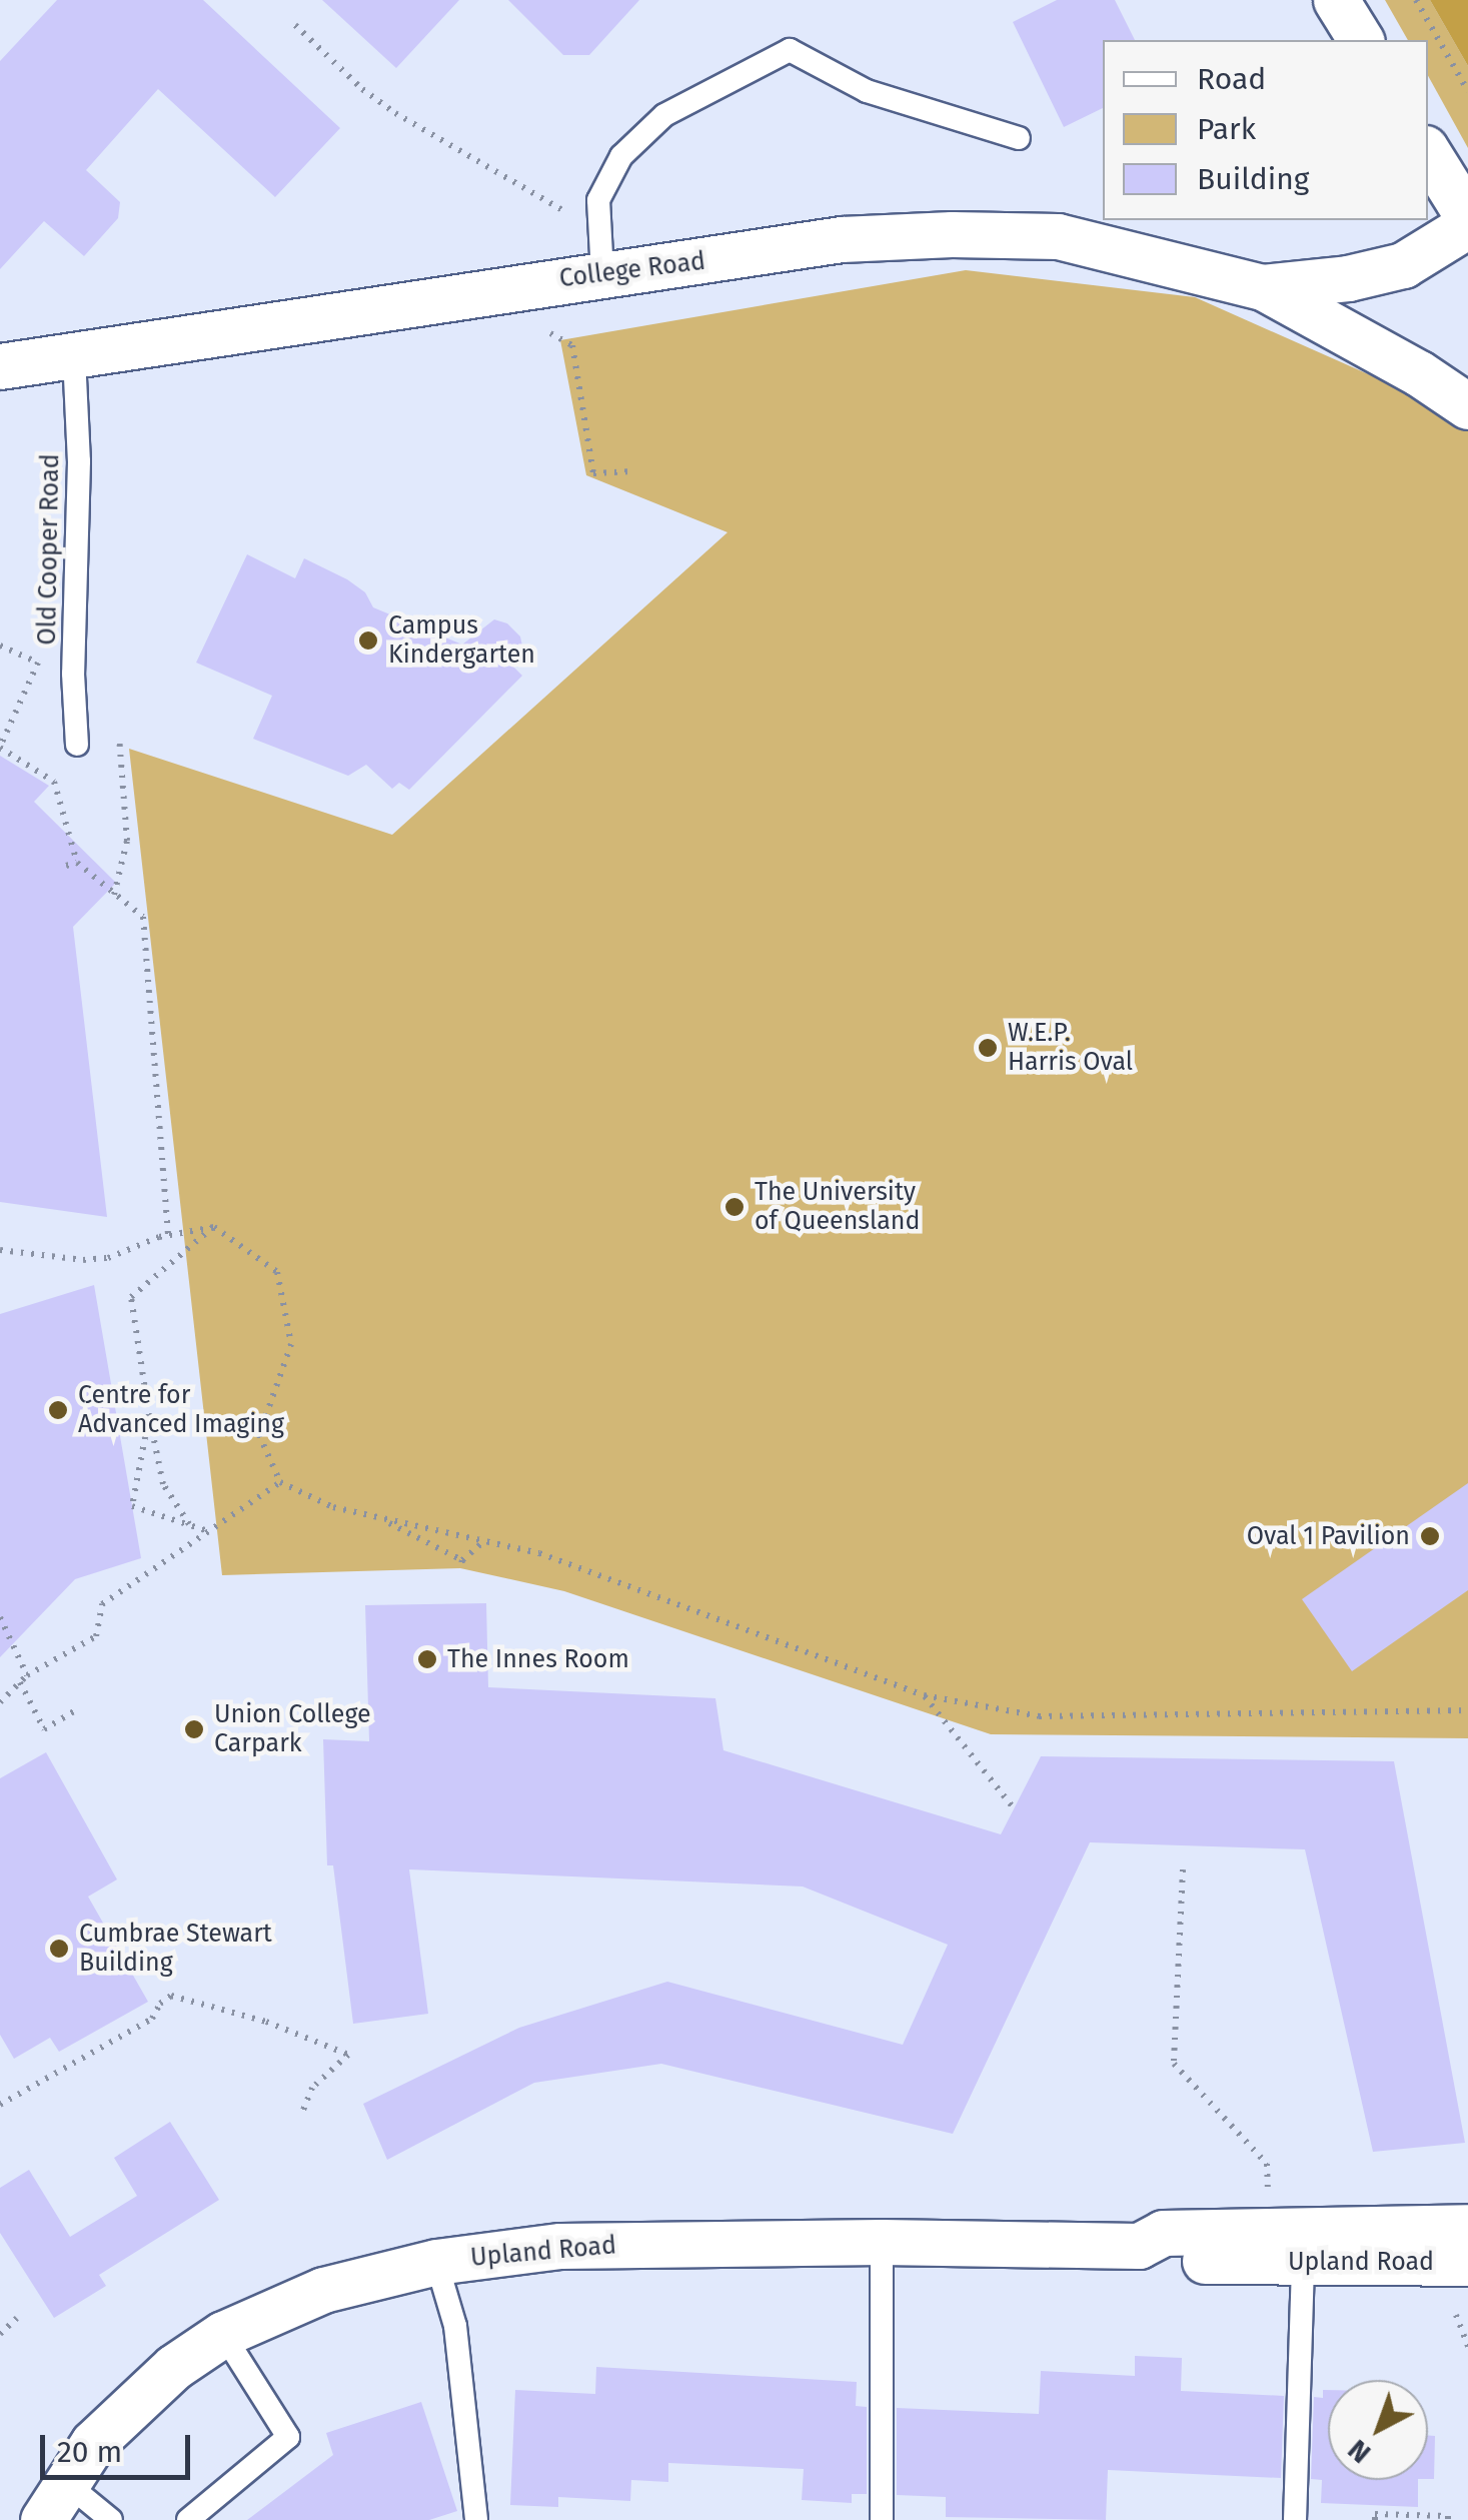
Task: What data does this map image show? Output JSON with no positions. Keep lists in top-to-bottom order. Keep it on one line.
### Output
{"streets":{"street":["College Road","Upland Road"],"lane":["Old Cooper Road"]},"crossings":[["College Road","Old Cooper Road"]],"places":["Campus Kindergarten","W.E.P. Harris Oval","The University of Queensland","Centre for Advanced Imaging","Oval 1 Pavilion","The Innes Room","Union College Carpark","Cumbrae Stewart Building"],"legend":["Road","Park","Building"],"scale_bar":"20 m","north":"bottom left"}
